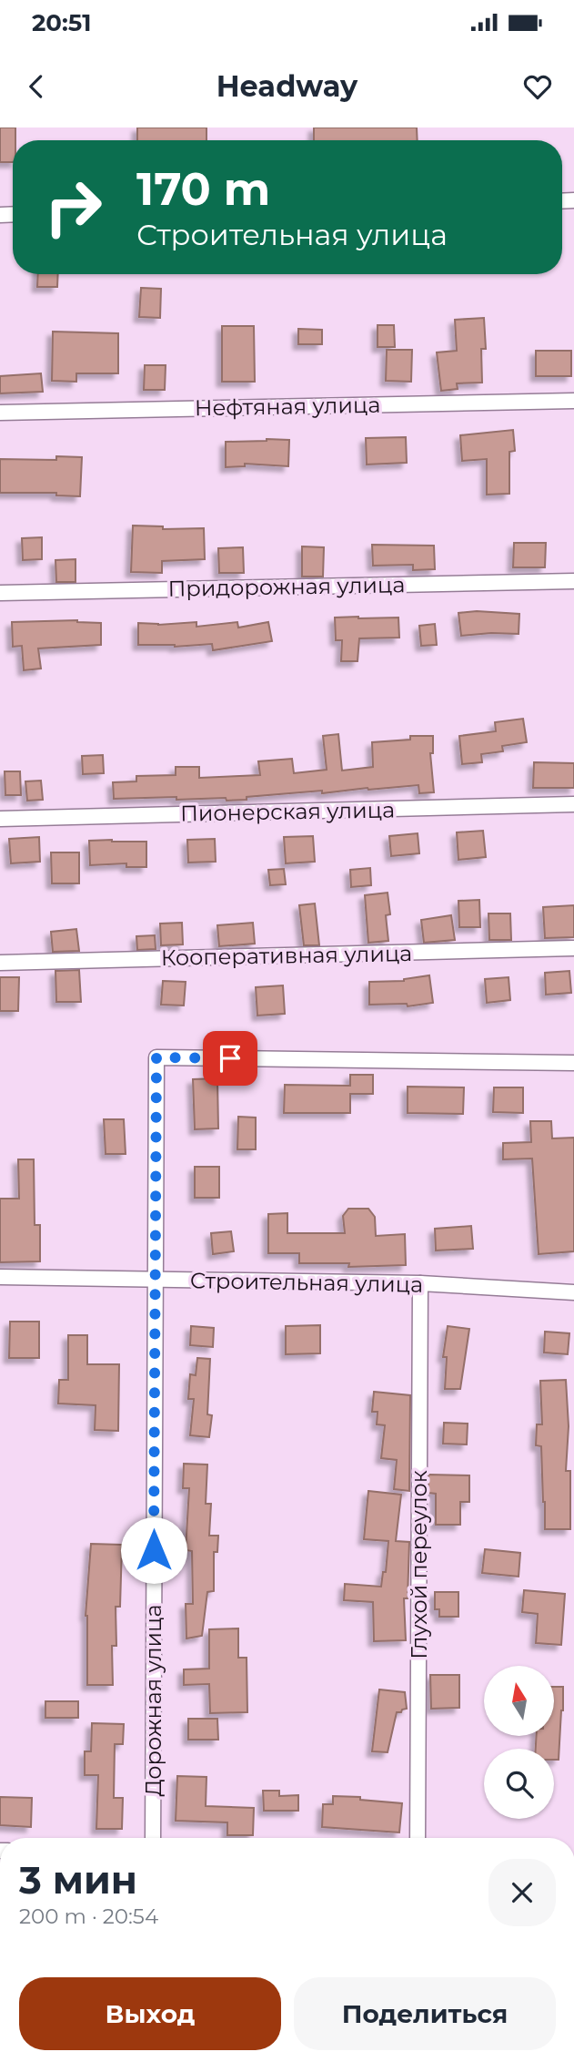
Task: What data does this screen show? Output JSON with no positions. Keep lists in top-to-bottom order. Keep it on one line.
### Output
{"streets":{"street":["Нефтяная улица","Придорожная улица","Пионерская улица","Кооперативная улица","Строительная улица","Глухой переулок","Дорожная улица"]},"crossings":[["Строительная улица","Глухой переулок"],["Строительная улица","Дорожная улица"]],"north":"top","page":{"status":"20:51","header":"Headway","turn":["170 m","Строительная улица"],"heading":["3 мин","200 m · 20:54"],"buttons":["Выход","Поделиться"]}}
